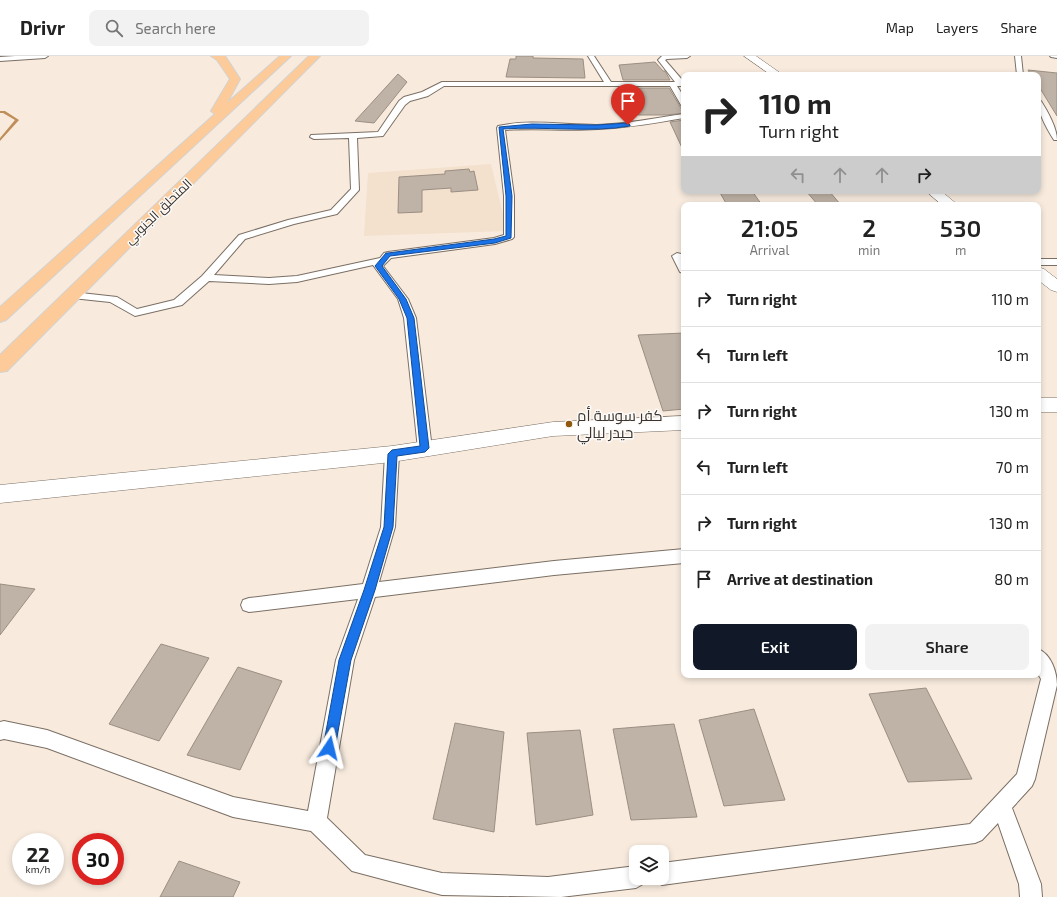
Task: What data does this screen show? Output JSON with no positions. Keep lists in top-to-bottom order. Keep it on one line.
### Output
{"streets":{"highway":["المتحلق الجنوبي"]},"places":["كفر سوسة أم حيدر ليالي"],"page":{"header":"Drivr","search":"Search here","nav":["Map","Layers","Share"],"turn":["110 m","Turn right"],"eta":["21:05","Arrival","2","min","530","m"],"list":[{"name":"Turn right","value":"110 m"},{"name":"Turn left","value":"10 m"},{"name":"Turn right","value":"130 m"},{"name":"Turn left","value":"70 m"},{"name":"Turn right","value":"130 m"},{"name":"Arrive at destination","value":"80 m"}],"buttons":["Exit","Share"],"speed":"22 km/h","limit":"30"}}
